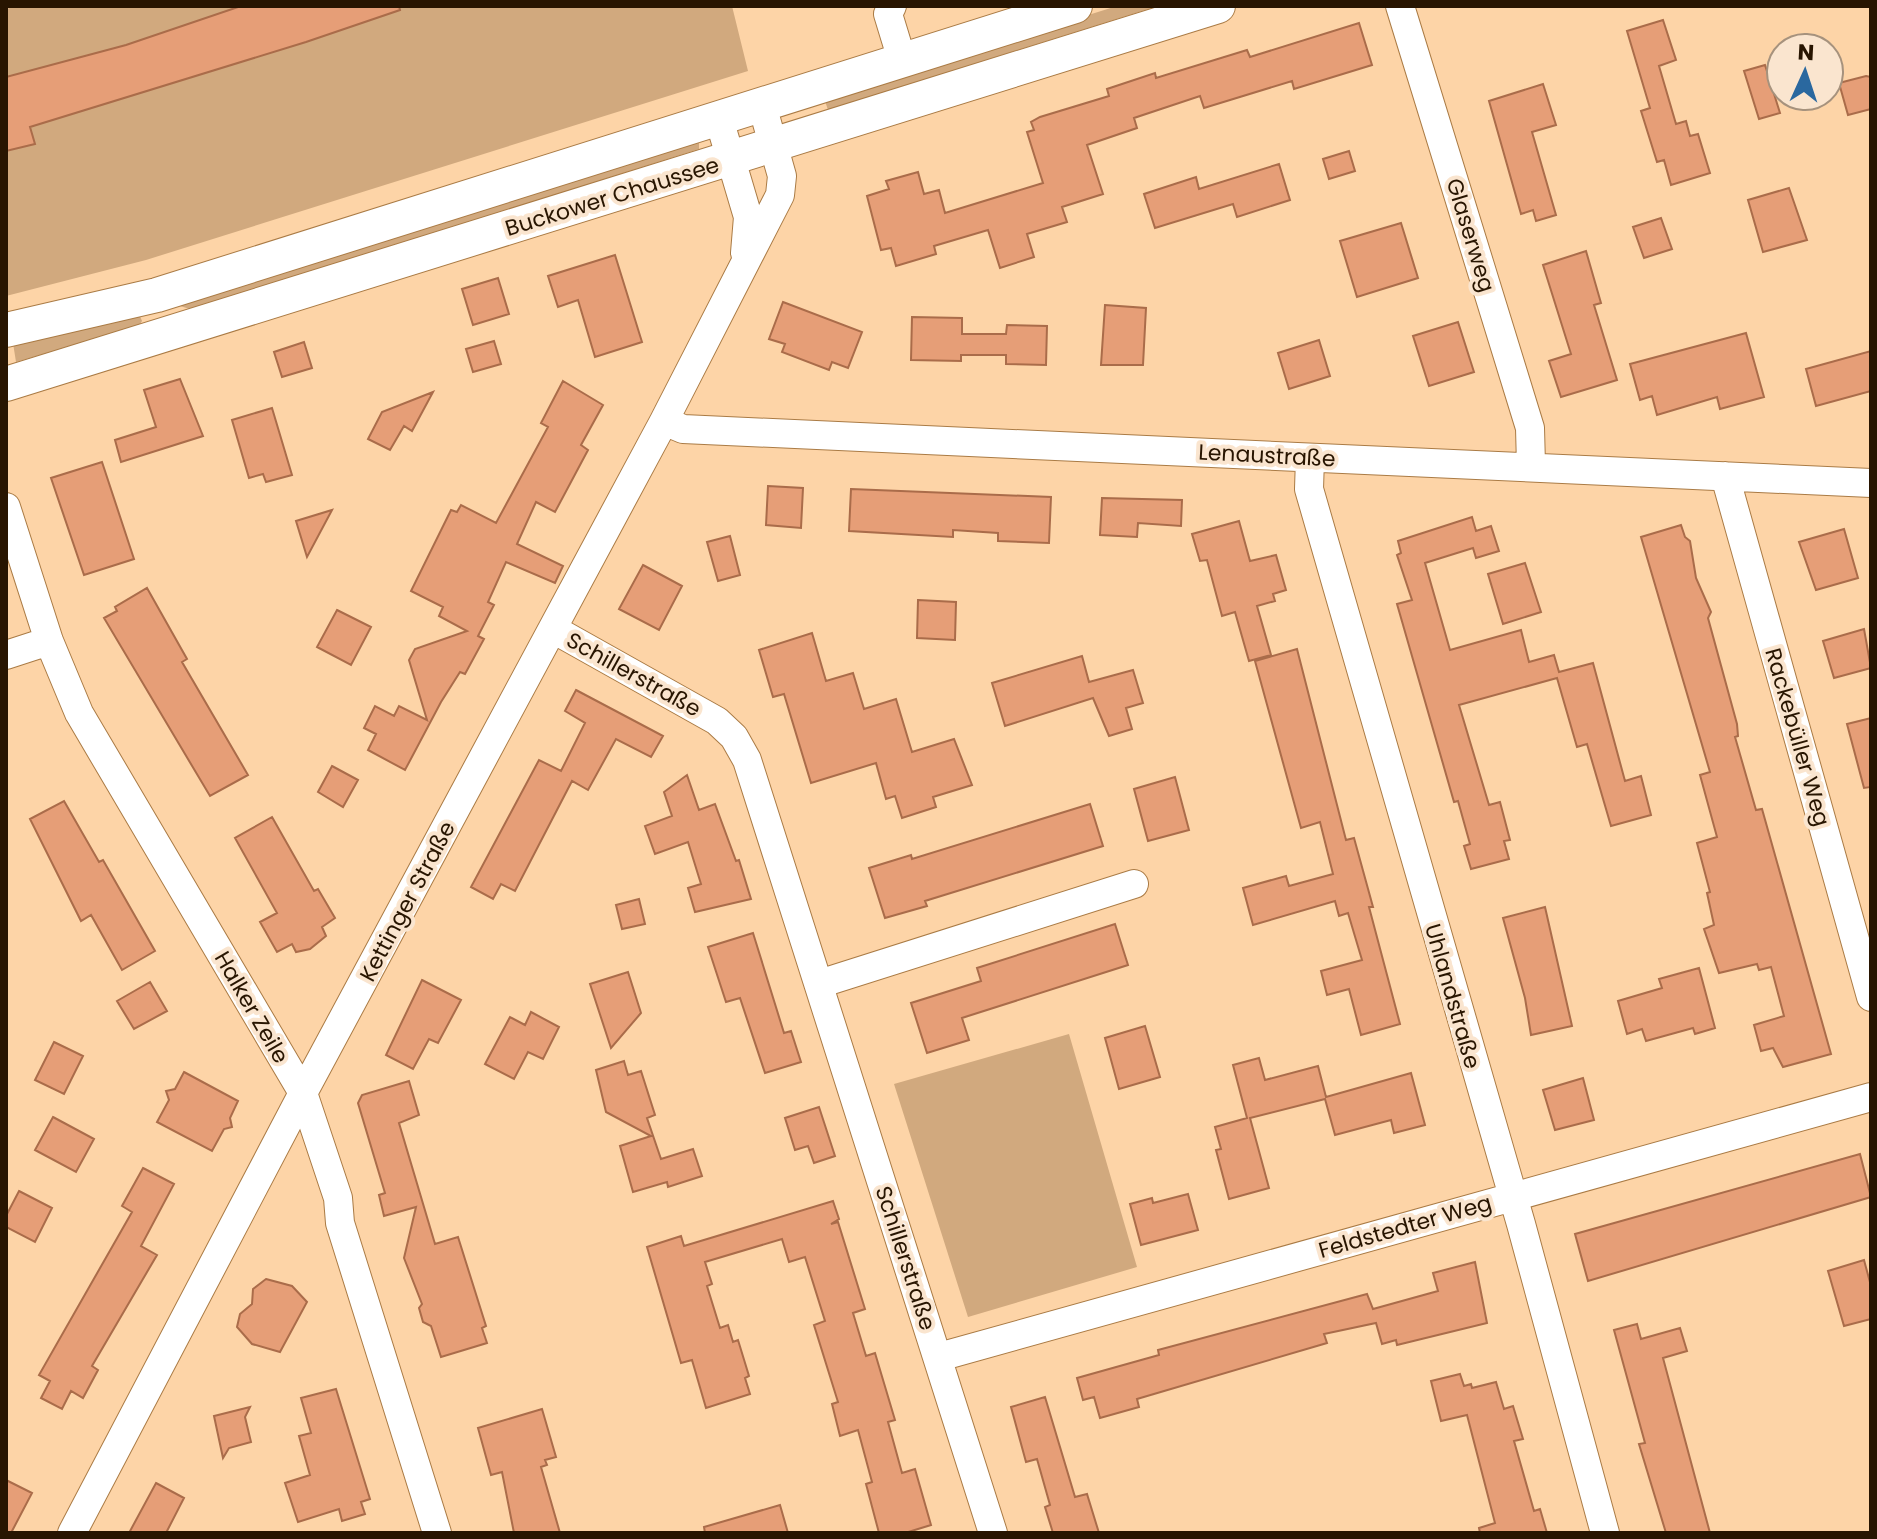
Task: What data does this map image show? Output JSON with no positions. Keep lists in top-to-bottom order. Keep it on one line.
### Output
{"streets":{"main road":["Buckower Chaussee"],"street":["Glaserweg","Lenaustraße","Schillerstraße","Rackebüller Weg","Kettinger Straße","Uhlandstraße","Halker Zeile","Feldstedter Weg"]},"crossings":[["Buckower Chaussee","Kettinger Straße"],["Glaserweg","Lenaustraße"],["Lenaustraße","Rackebüller Weg"],["Lenaustraße","Kettinger Straße"],["Lenaustraße","Uhlandstraße"],["Schillerstraße","Kettinger Straße"],["Schillerstraße","Feldstedter Weg"],["Kettinger Straße","Halker Zeile"],["Uhlandstraße","Feldstedter Weg"]],"north":"top"}
